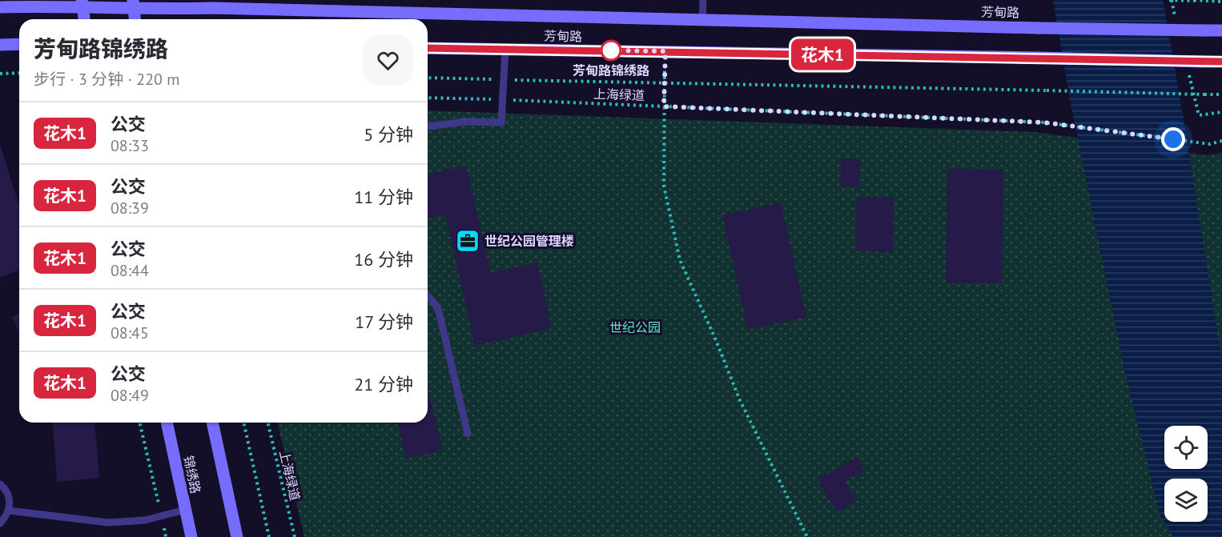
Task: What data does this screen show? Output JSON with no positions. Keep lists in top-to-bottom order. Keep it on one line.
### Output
{"streets":{"main road":["芳甸路","锦绣路"],"path":["上海绿道"]},"parks":["世纪公园"],"places":{"other":["芳甸路锦绣路"],"office":["世纪公园管理楼"]},"lines":["bus line 花木1"],"page":{"on_map":"花木1","heading":["芳甸路锦绣路","步行 · 3 分钟 · 220 m"],"list":[{"mark":"花木1","name":"公交","note":"08:33","value":"5 分钟"},{"mark":"花木1","name":"公交","note":"08:39","value":"11 分钟"},{"mark":"花木1","name":"公交","note":"08:44","value":"16 分钟"},{"mark":"花木1","name":"公交","note":"08:45","value":"17 分钟"},{"mark":"花木1","name":"公交","note":"08:49","value":"21 分钟"}]}}
